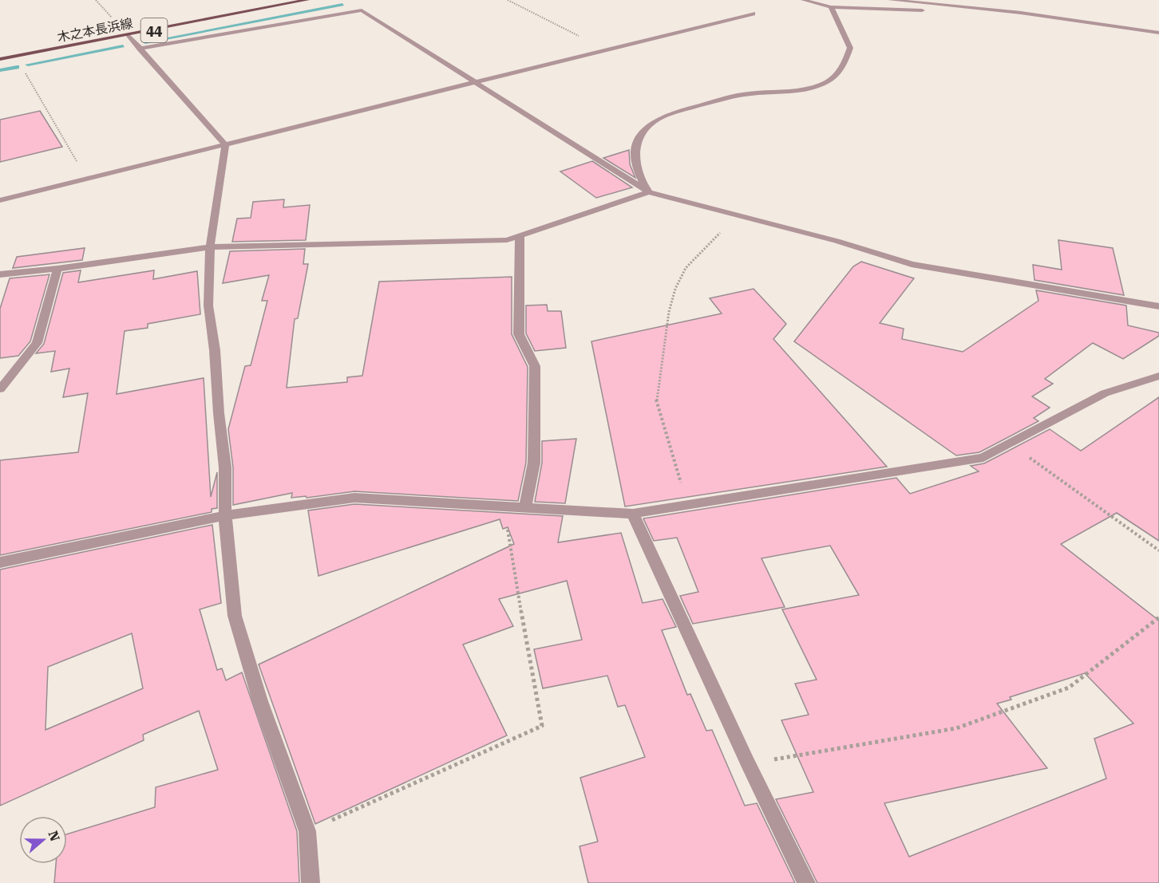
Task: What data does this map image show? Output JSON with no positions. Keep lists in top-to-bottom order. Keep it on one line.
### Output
{"streets":{"main road":["木之本長浜線","44"]},"north":"right"}
